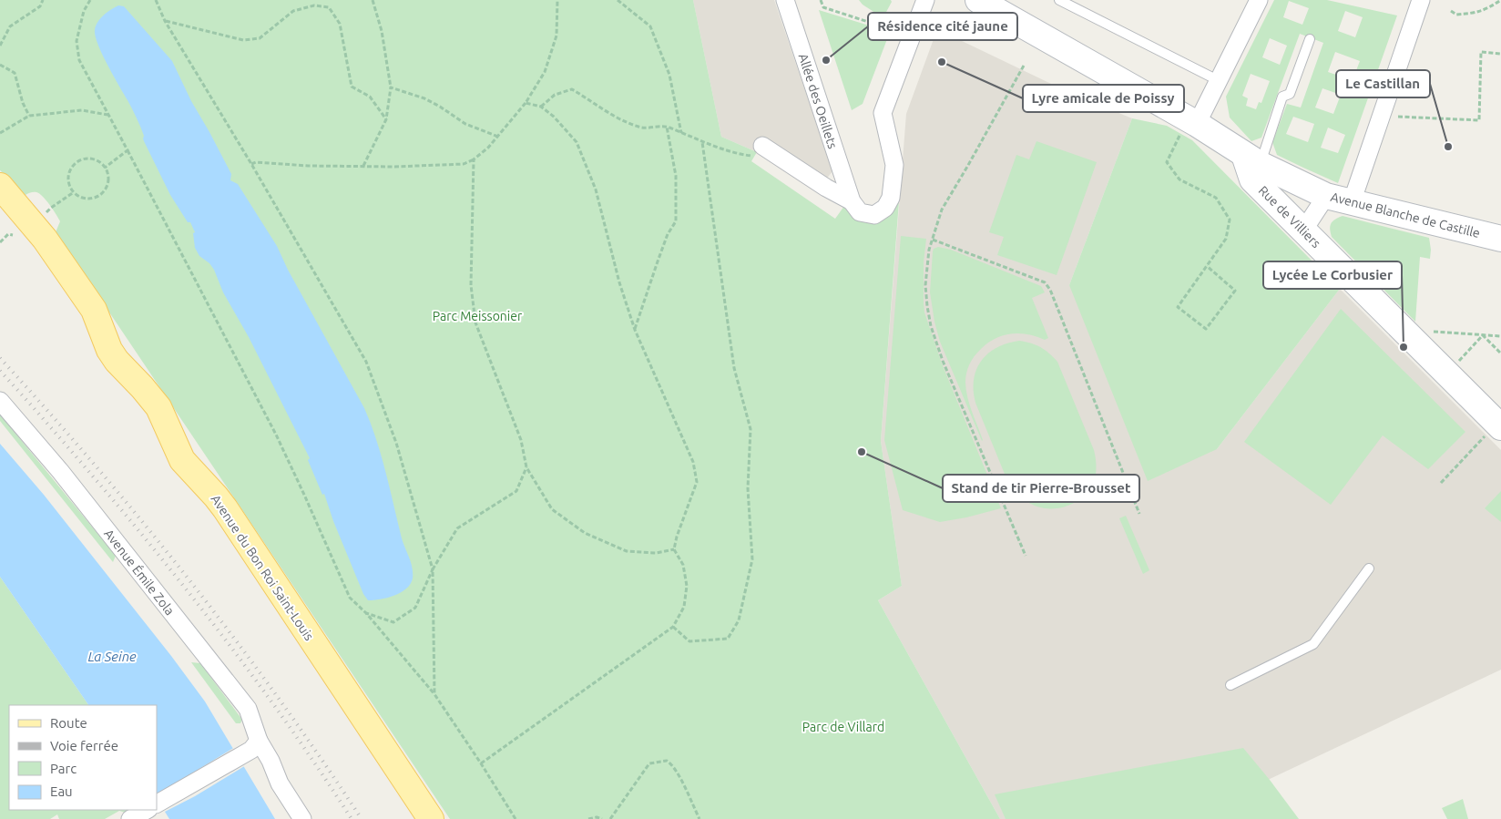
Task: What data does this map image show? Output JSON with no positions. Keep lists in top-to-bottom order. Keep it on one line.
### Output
{"streets":{"main road":["Avenue du Bon Roi Saint-Louis"],"street":["Allée des Oeillets","Avenue Blanche de Castille","Rue de Villiers","Avenue Émile Zola"]},"crossings":[["Avenue Blanche de Castille","Rue de Villiers"]],"water":["La Seine"],"parks":["Parc Meissonier","Parc de Villard"],"places":["Résidence cité jaune","Lyre amicale de Poissy","Le Castillan","Lycée Le Corbusier","Stand de tir Pierre-Brousset"],"legend":["Route","Voie ferrée","Parc","Eau"]}
